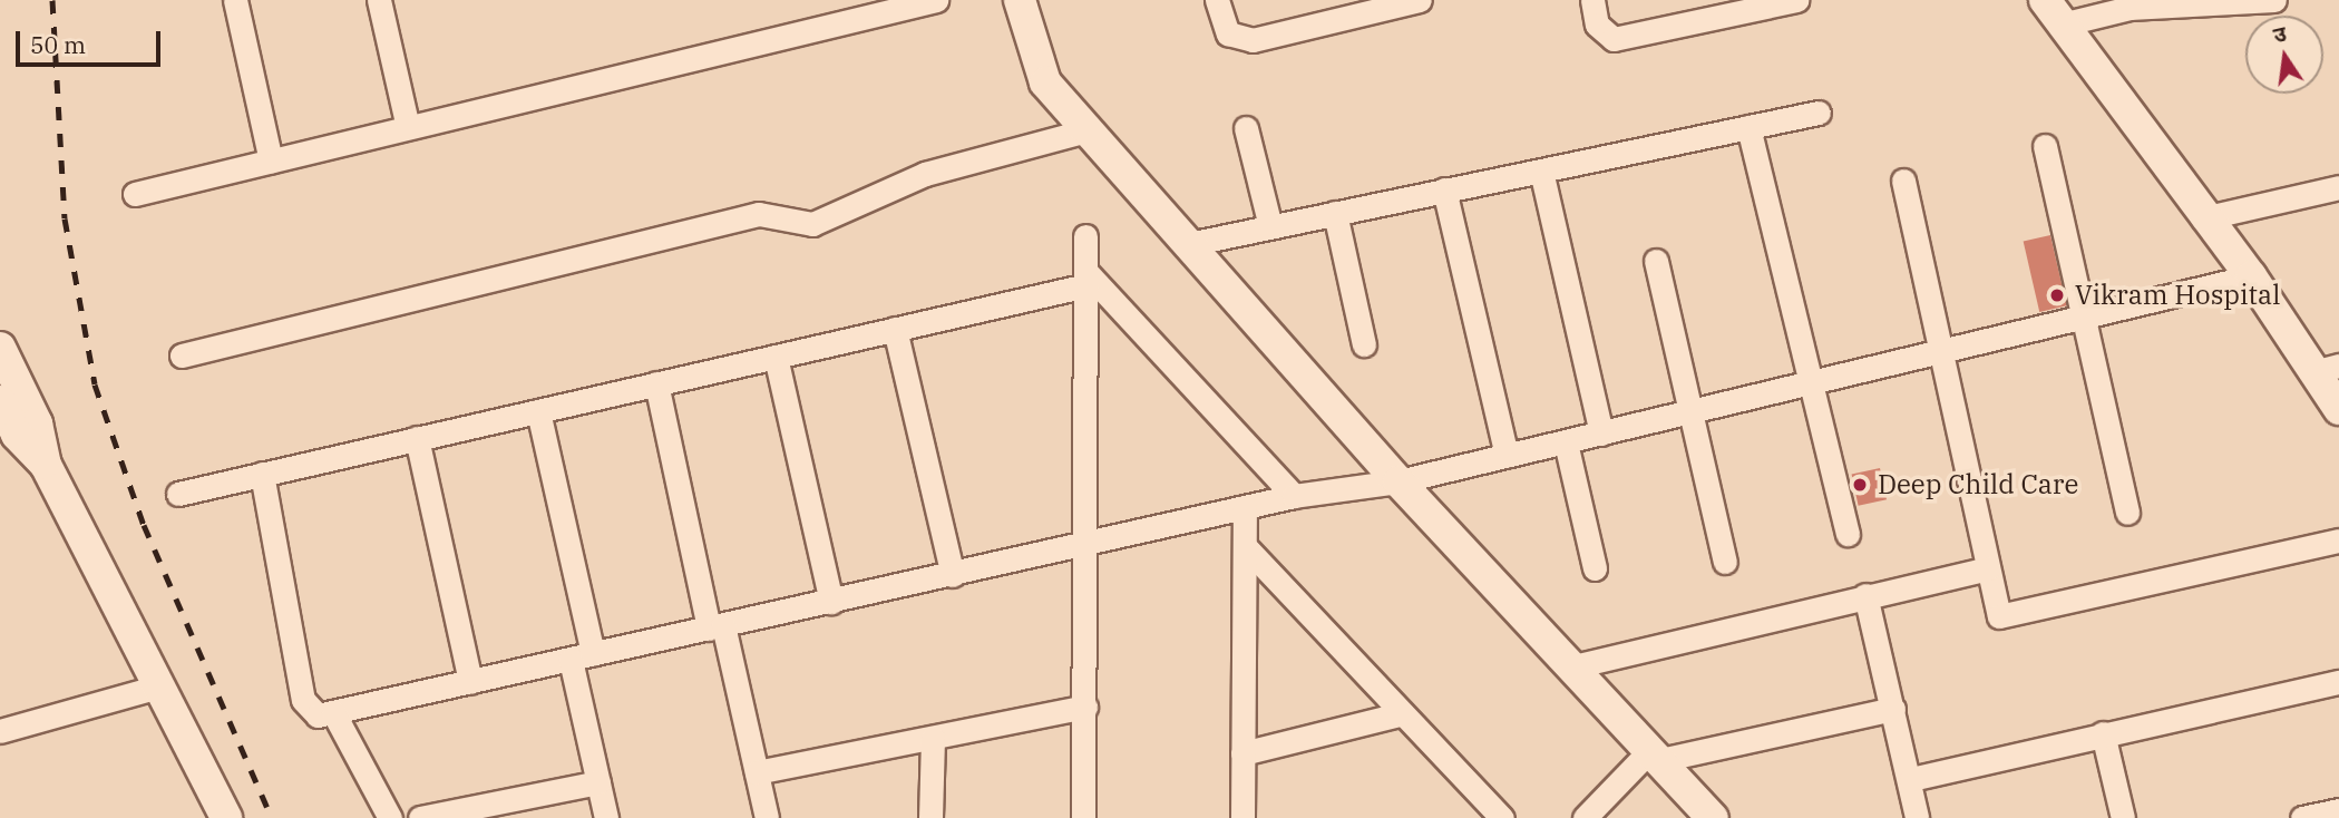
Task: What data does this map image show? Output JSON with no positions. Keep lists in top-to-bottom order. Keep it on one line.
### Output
{"places":["Vikram Hospital","Deep Child Care"],"scale_bar":"50 m","north":"top"}
